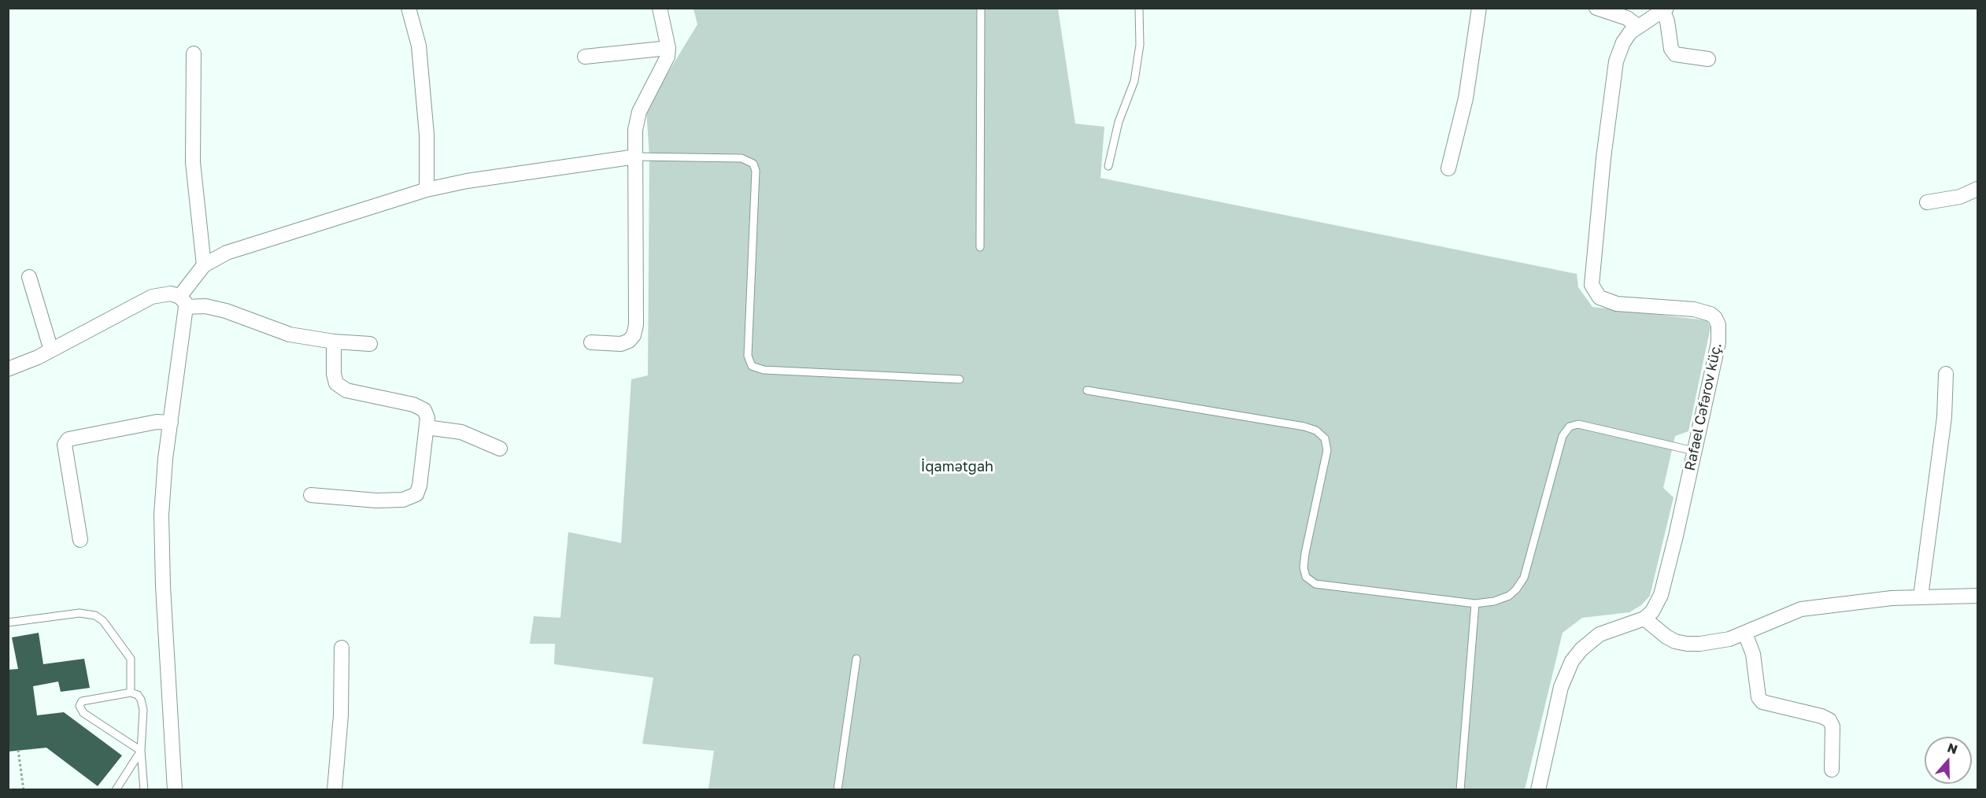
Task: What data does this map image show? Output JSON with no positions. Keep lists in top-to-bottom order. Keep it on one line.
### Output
{"streets":{"street":["Rafael Cəfərov küç."]},"parks":["İqamətgah"],"north":"top"}
